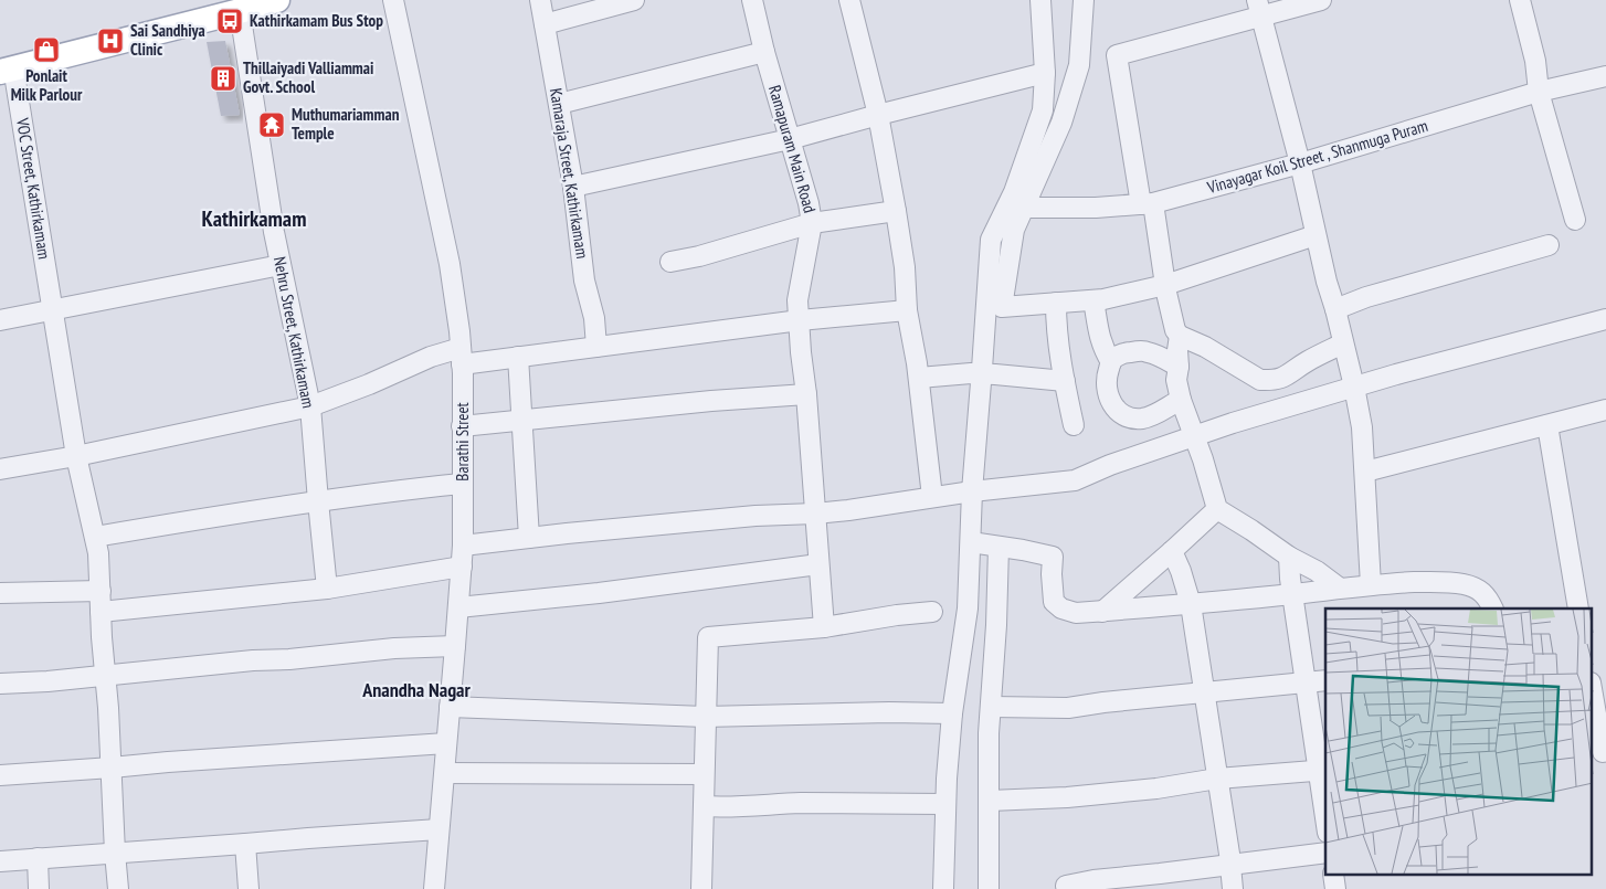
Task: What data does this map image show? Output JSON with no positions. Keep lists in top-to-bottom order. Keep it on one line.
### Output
{"streets":{"street":["Ramapuram Main Road","Vinayagar Koil Street , Shanmuga Puram","Kamaraja Street, Kathirkamam","VOC Street, Kathirkamam","Nehru Street, Kathirkamam","Barathi Street"]},"districts":["Kathirkamam","Anandha Nagar"],"places":{"bus stop":["Kathirkamam Bus Stop"],"hospital":["Sai Sandhiya Clinic"],"shop":["Ponlait Milk Parlour"],"building":["Thillaiyadi Valliammai Govt. School"],"temple":["Muthumariamman Temple"]}}
